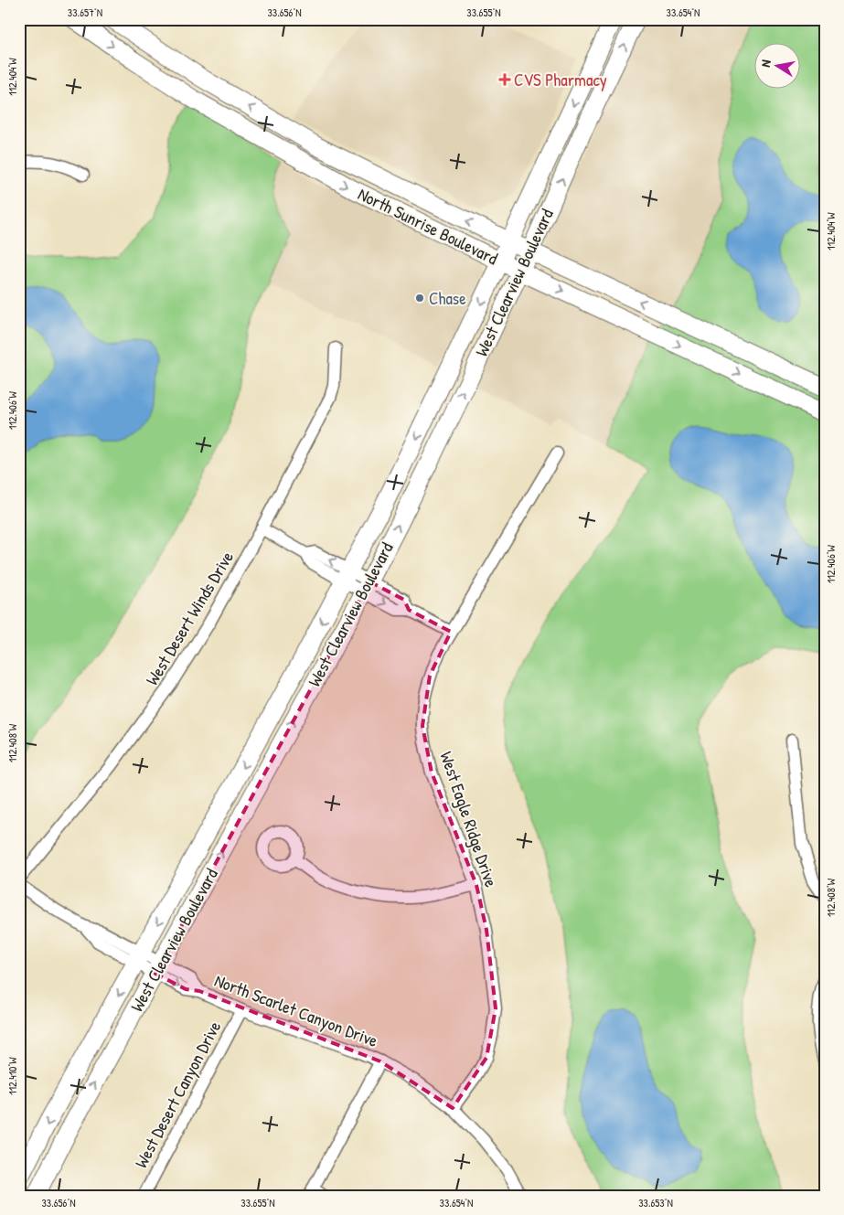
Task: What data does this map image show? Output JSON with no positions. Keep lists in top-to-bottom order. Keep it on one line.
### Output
{"streets":{"street":["North Sunrise Boulevard","West Clearview Boulevard","West Desert Winds Drive","West Eagle Ridge Drive","North Scarlet Canyon Drive","West Desert Canyon Drive"]},"crossings":[["North Sunrise Boulevard","West Clearview Boulevard"],["West Clearview Boulevard","North Scarlet Canyon Drive"],["West Eagle Ridge Drive","North Scarlet Canyon Drive"],["North Scarlet Canyon Drive","West Desert Canyon Drive"]],"places":{"health":["CVS Pharmacy"],"other":["Chase"]},"north":"left","coordinates":["33.657°N","33.656°N","33.655°N","33.654°N","112.404°W","112.406°W","112.408°W","112.410°W","33.653°N"]}
